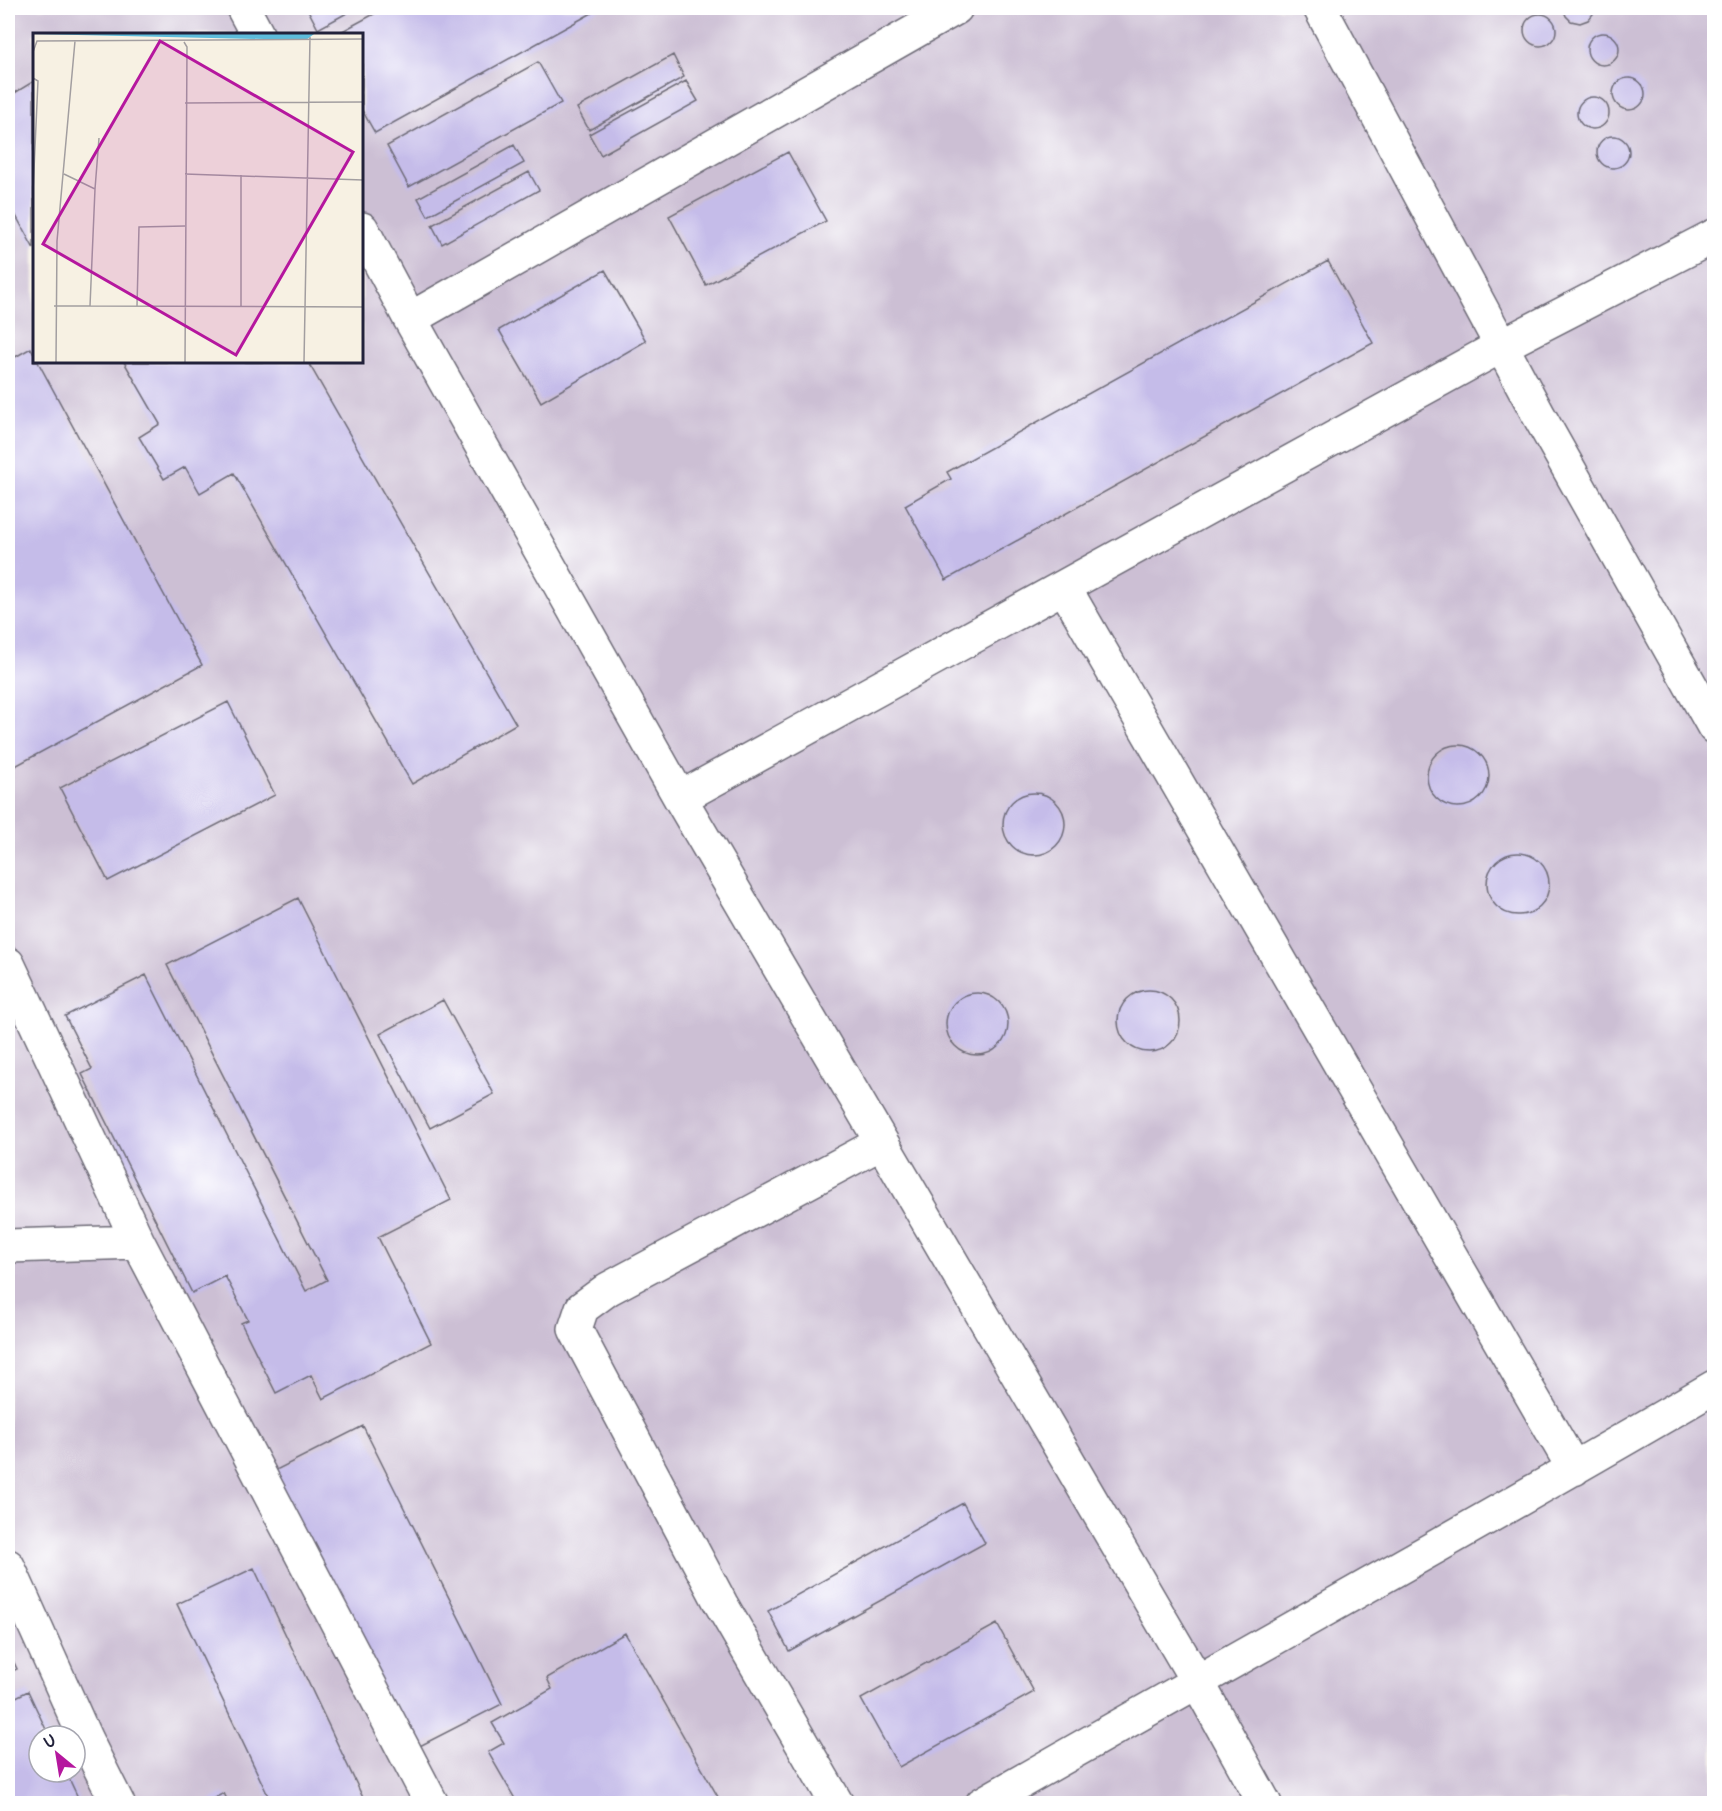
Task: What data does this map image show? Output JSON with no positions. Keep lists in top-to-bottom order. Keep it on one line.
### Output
{"north":"top left"}
